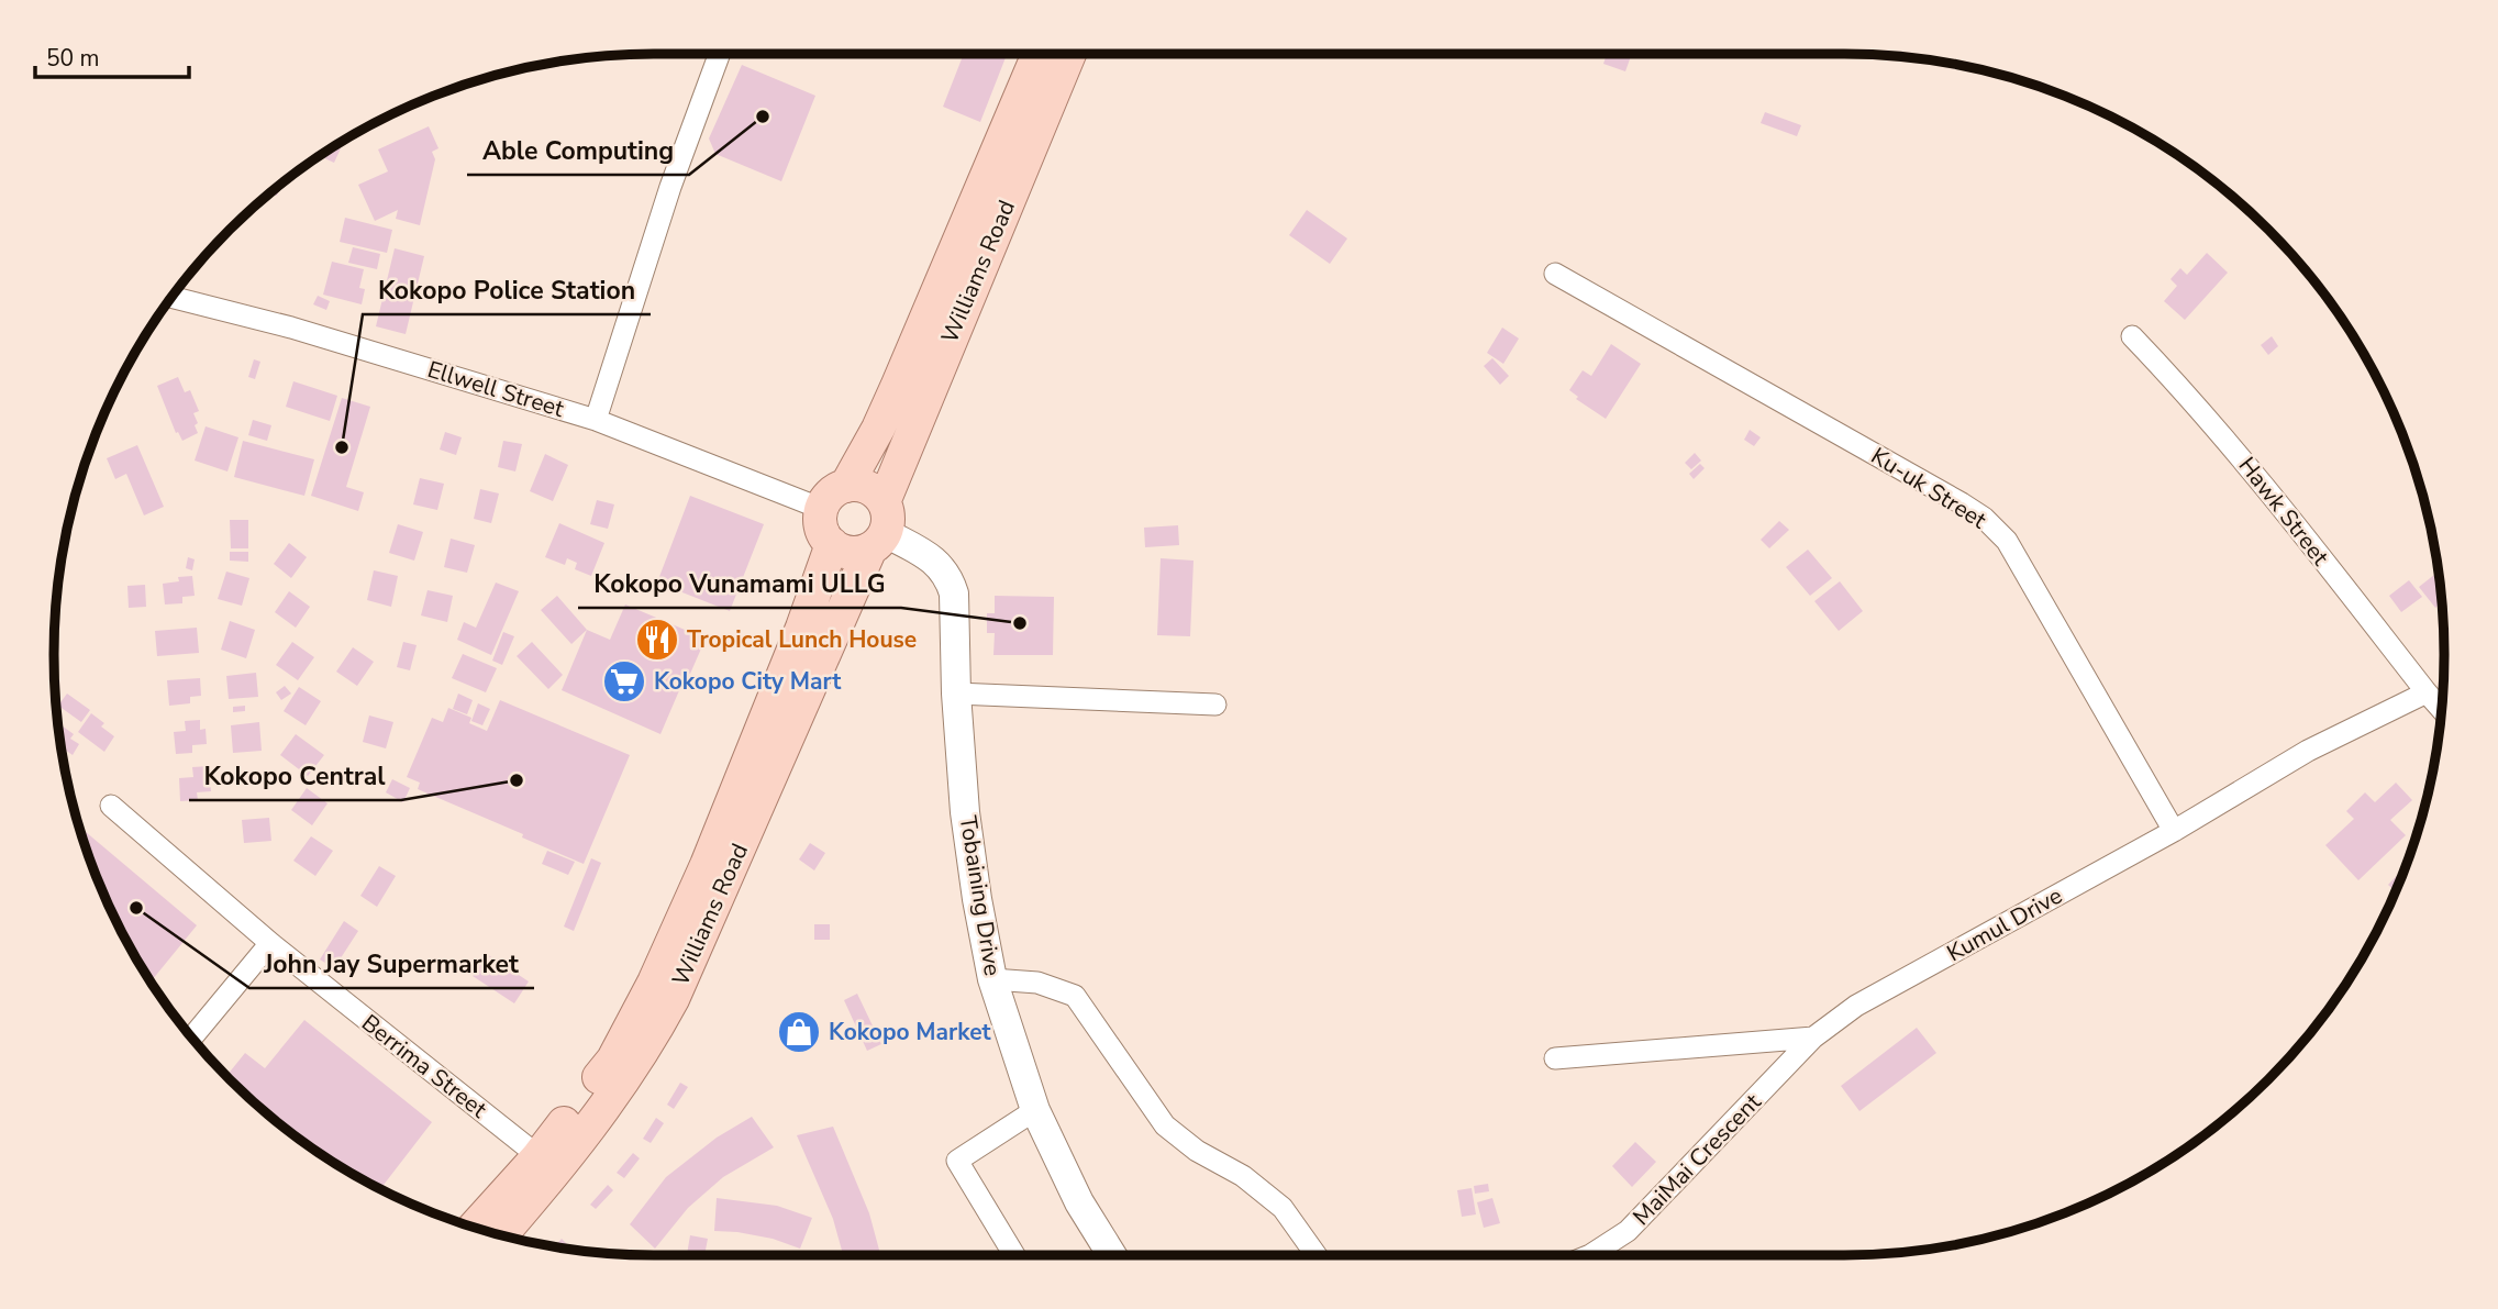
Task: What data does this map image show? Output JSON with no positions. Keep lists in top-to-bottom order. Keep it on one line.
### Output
{"streets":{"main road":["Williams Road"],"street":["Ellwell Street","Ku-uk Street","Hawk Street","Tobaining Drive","Kumul Drive","Berrima Street","MaiMai Crescent"]},"crossings":[["Williams Road","Ellwell Street"],["Williams Road","Tobaining Drive"],["Williams Road","Berrima Street"],["Ellwell Street","Tobaining Drive"],["Ku-uk Street","Kumul Drive"],["Hawk Street","Kumul Drive"],["Kumul Drive","MaiMai Crescent"]],"places":{"other":["Able Computing","Kokopo Police Station","Kokopo Vunamami ULLG","Kokopo Central","John Jay Supermarket"],"restaurant":["Tropical Lunch House"],"supermarket":["Kokopo City Mart"],"shop":["Kokopo Market"]},"scale_bar":"50 m"}
